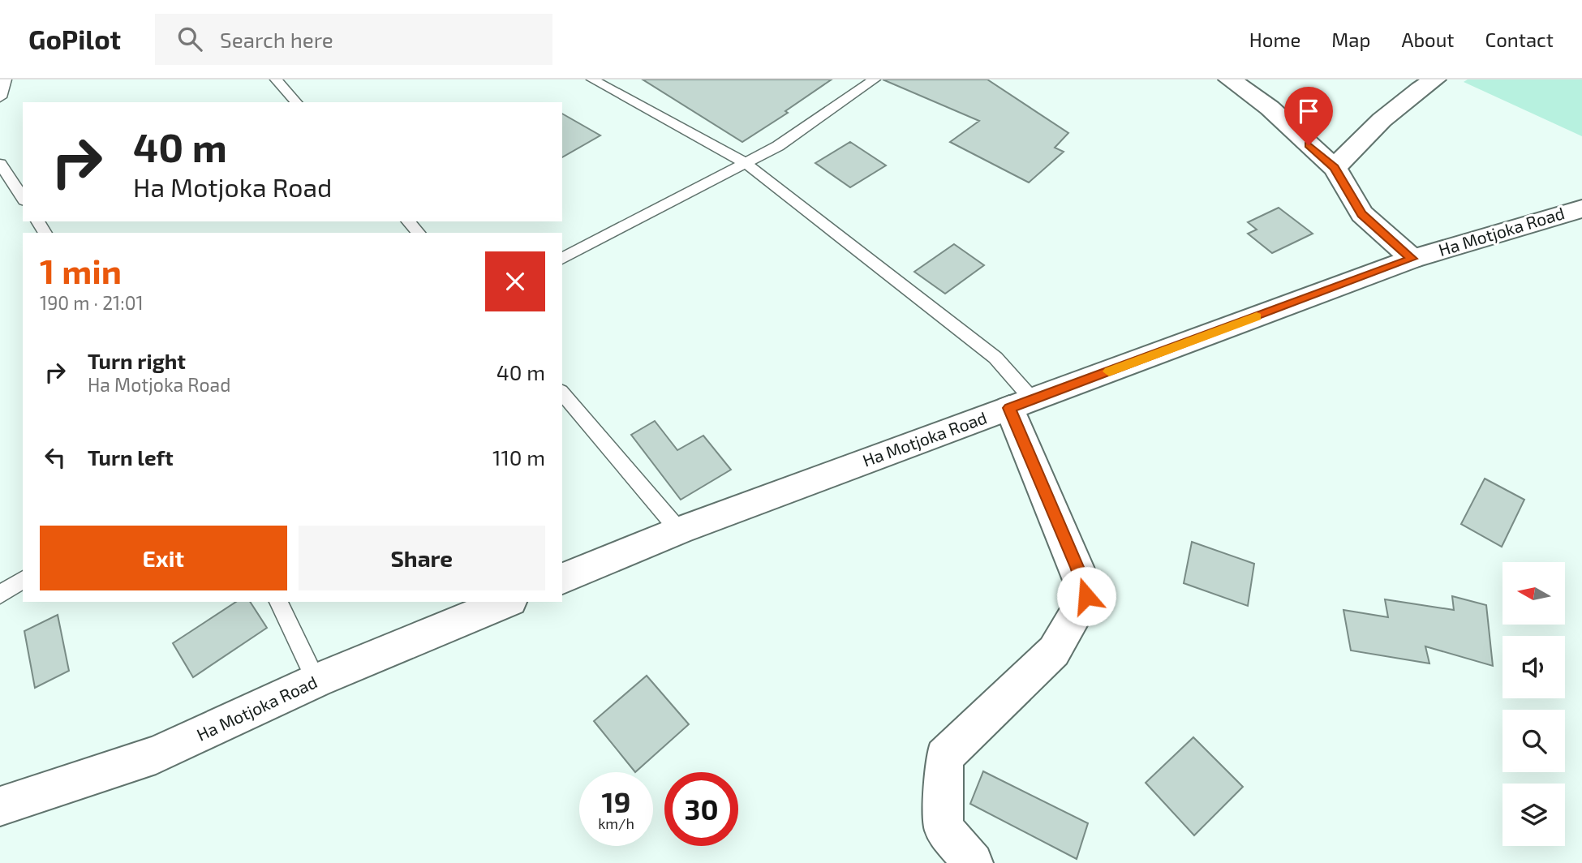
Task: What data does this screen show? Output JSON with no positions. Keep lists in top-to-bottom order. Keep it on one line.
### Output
{"streets":{"street":["Ha Motjoka Road"]},"north":"left","page":{"header":"GoPilot","search":"Search here","nav":["Home","Map","About","Contact"],"turn":["40 m","Ha Motjoka Road"],"heading":["1 min","190 m · 21:01"],"list":[{"name":"Turn right","note":"Ha Motjoka Road","value":"40 m"},{"name":"Turn left","value":"110 m"}],"buttons":["Exit","Share"],"speed":"19 km/h","limit":"30"}}
